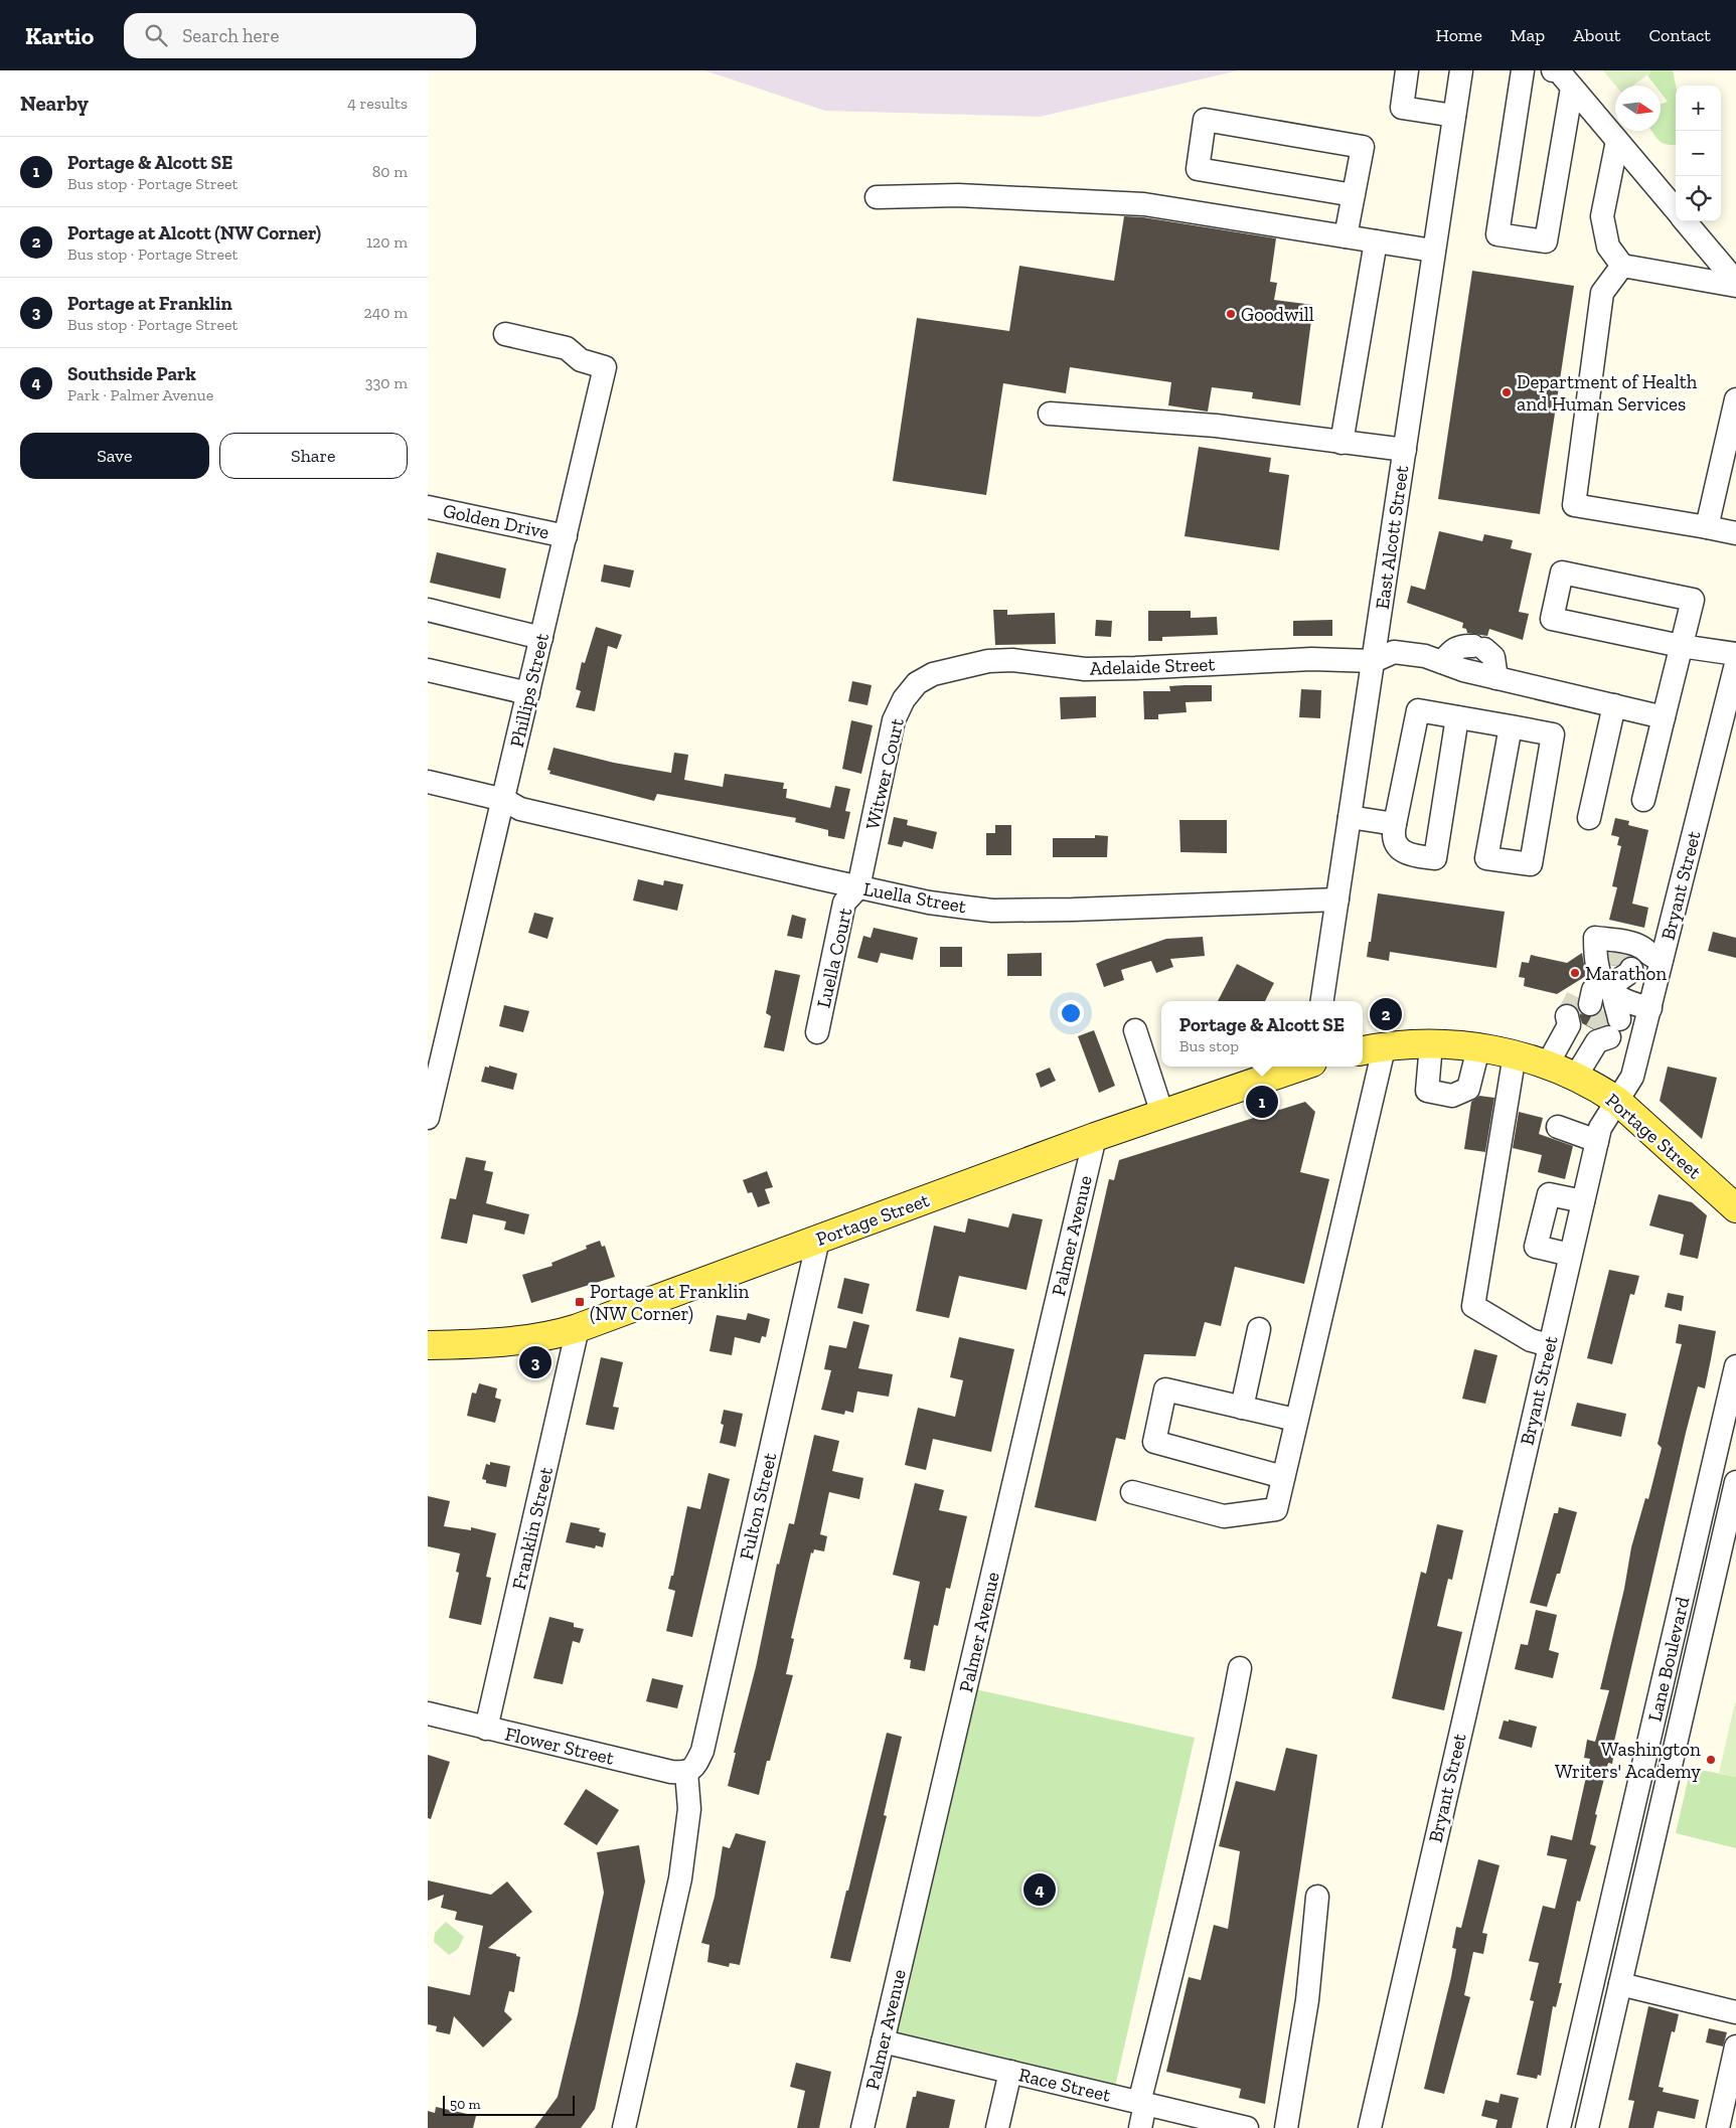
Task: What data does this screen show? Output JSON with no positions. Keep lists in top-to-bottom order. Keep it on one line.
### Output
{"streets":{"main road":["Portage Street"],"street":["Golden Drive","East Alcott Street","Adelaide Street","Phillips Street","Witwer Court","Bryant Street","Luella Street","Luella Court","Palmer Avenue","Fulton Street","Franklin Street","Lane Boulevard","Flower Street","Race Street"]},"crossings":[["Golden Drive","Phillips Street"],["East Alcott Street","Adelaide Street"],["East Alcott Street","Luella Street"],["Adelaide Street","Witwer Court"],["Phillips Street","Luella Street"],["Witwer Court","Luella Street"],["Witwer Court","Luella Court"],["Bryant Street","Portage Street"],["Luella Street","Luella Court"],["Portage Street","Palmer Avenue"],["Portage Street","Fulton Street"],["Portage Street","Franklin Street"],["Palmer Avenue","Race Street"],["Fulton Street","Flower Street"],["Franklin Street","Flower Street"]],"places":{"other":["Goodwill","Department of Health and Human Services","Marathon","Washington Writers' Academy"],"transit":["Portage at Franklin (NW Corner)"]},"scale_bar":"50 m","north":"right","page":{"header":"Kartio","search":"Search here","nav":["Home","Map","About","Contact"],"heading":["Nearby","4 results"],"map_buttons":["+","−"],"list":[{"mark":"1","name":"Portage & Alcott SE","note":"Bus stop · Portage Street","value":"80 m"},{"mark":"2","name":"Portage at Alcott (NW Corner)","note":"Bus stop · Portage Street","value":"120 m"},{"mark":"3","name":"Portage at Franklin","note":"Bus stop · Portage Street","value":"240 m"},{"mark":"4","name":"Southside Park","note":"Park · Palmer Avenue","value":"330 m"}],"buttons":["Save","Share"],"pins":["2","1","3","4"],"popup":["Portage & Alcott SE","Bus stop"],"scale":"50 m"}}
